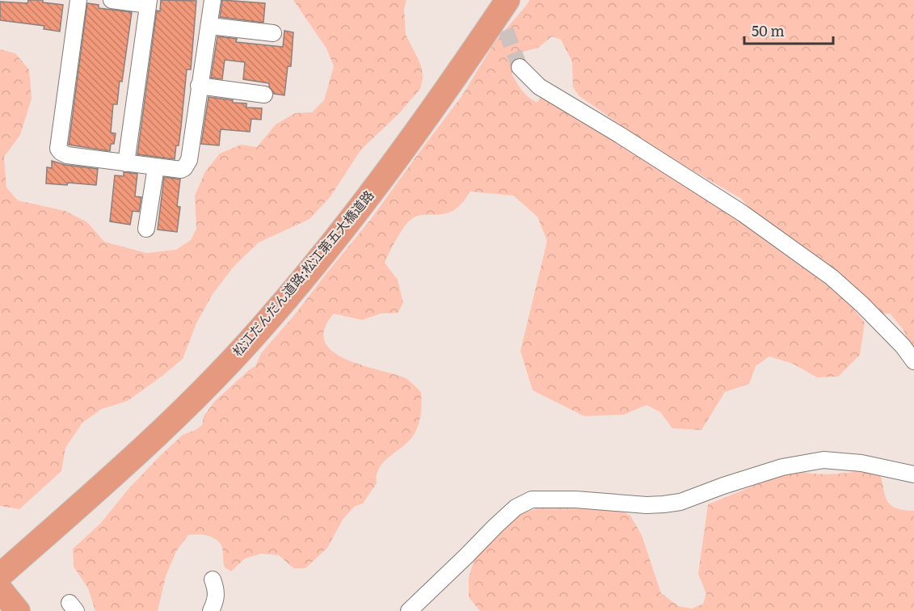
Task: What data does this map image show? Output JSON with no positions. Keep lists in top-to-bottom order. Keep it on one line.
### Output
{"streets":{"highway":["松江だんだん道路;松江第五大橋道路"]},"scale_bar":"50 m"}
